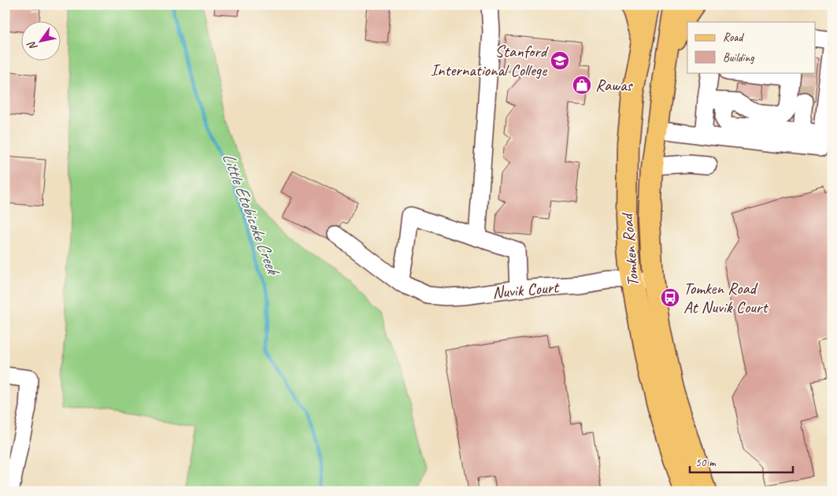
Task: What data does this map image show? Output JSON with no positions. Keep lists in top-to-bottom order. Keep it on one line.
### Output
{"streets":{"main road":["Tomken Road"],"street":["Nuvik Court"]},"crossings":[["Tomken Road","Nuvik Court"]],"water":["Little Etobicoke Creek"],"places":{"school or university":["Stanford International College"],"shop":["Rawas"],"bus stop":["Tomken Road At Nuvik Court"]},"legend":["Road","Building"],"scale_bar":"50 m","north":"bottom left"}
